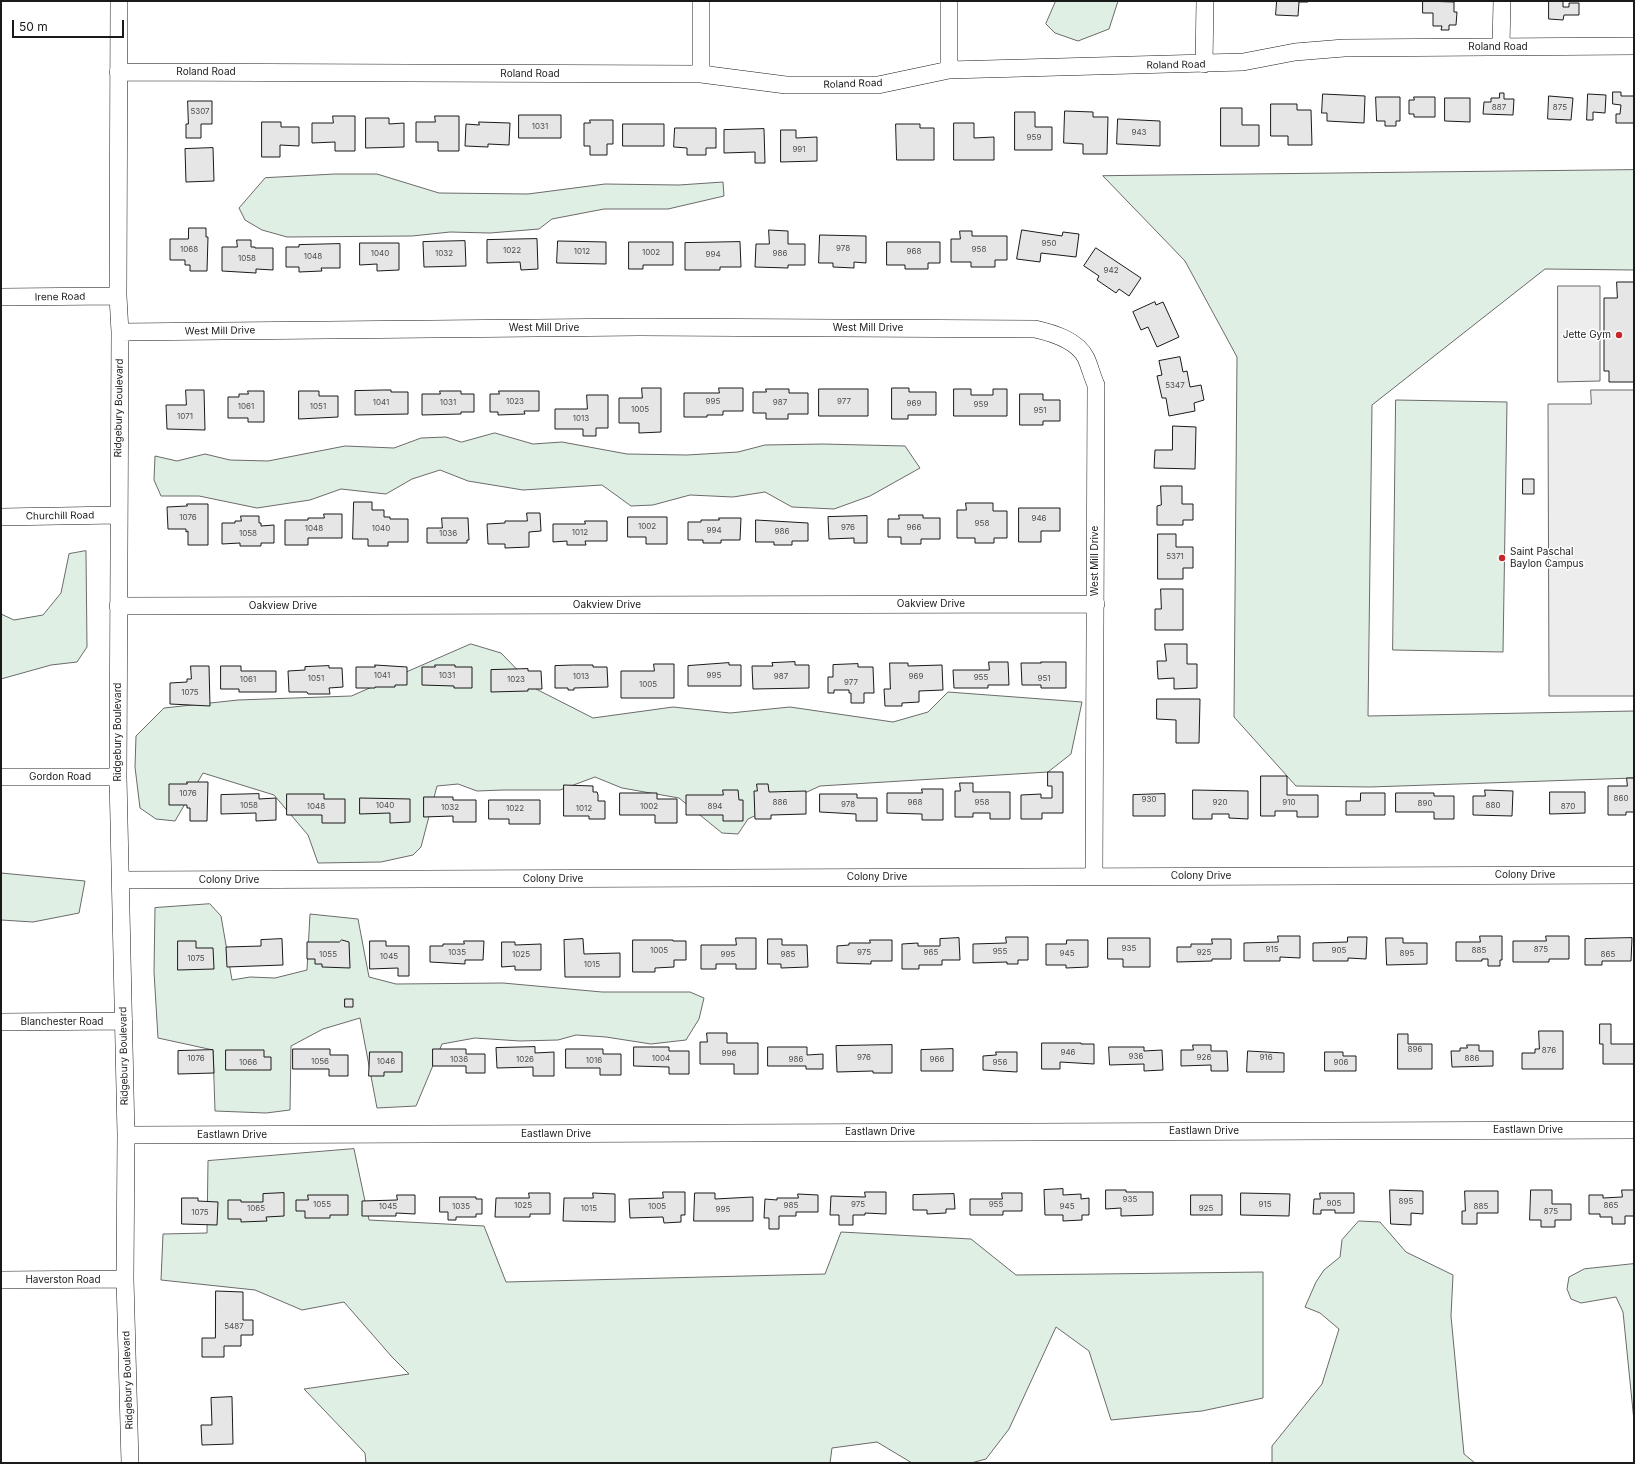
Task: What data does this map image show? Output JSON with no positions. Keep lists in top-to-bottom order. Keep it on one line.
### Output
{"streets":{"street":["Roland Road","Irene Road","West Mill Drive","Ridgebury Boulevard","Churchill Road","Oakview Drive","Gordon Road","Colony Drive","Blanchester Road","Eastlawn Drive","Haverston Road"]},"crossings":[["Roland Road","Ridgebury Boulevard"],["Irene Road","Ridgebury Boulevard"],["West Mill Drive","Ridgebury Boulevard"],["West Mill Drive","Oakview Drive"],["West Mill Drive","Colony Drive"],["Ridgebury Boulevard","Churchill Road"],["Ridgebury Boulevard","Oakview Drive"],["Ridgebury Boulevard","Gordon Road"],["Ridgebury Boulevard","Colony Drive"],["Ridgebury Boulevard","Blanchester Road"],["Ridgebury Boulevard","Eastlawn Drive"],["Ridgebury Boulevard","Haverston Road"]],"places":["Jette Gym","Saint Paschal Baylon Campus"],"house_numbers":["887","875","5307","1031","943","959","991","950","978","1068","958","1022","1012","968","1002","1040","1032","986","994","1048","1058","942","5347","1023","995","977","1041","1031","987","969","959","1061","1051","1005","951","1071","1013","1076","946","958","1002","976","966","1048","1040","994","986","1012","1058","1036","5371","1041","1031","995","1013","987","969","955","1051","951","1061","1023","977","1005","1075","1076","860","930","886","968","958","920","910","890","978","1058","1040","880","1048","1002","894","870","1032","1022","1012","935","915","875","1005","905","885","955","1035","975","965","925","945","895","1055","1025","995","985","865","1045","1075","1015","896","876","946","996","936","976","926","916","1076","1004","886","1036","1026","986","966","1016","1056","1046","1066","956","906","935","895","905","1055","975","955","915","1025","985","865","1045","1035","1005","945","885","1065","1015","925","995","875","1075","5487"],"scale_bar":"50 m"}
